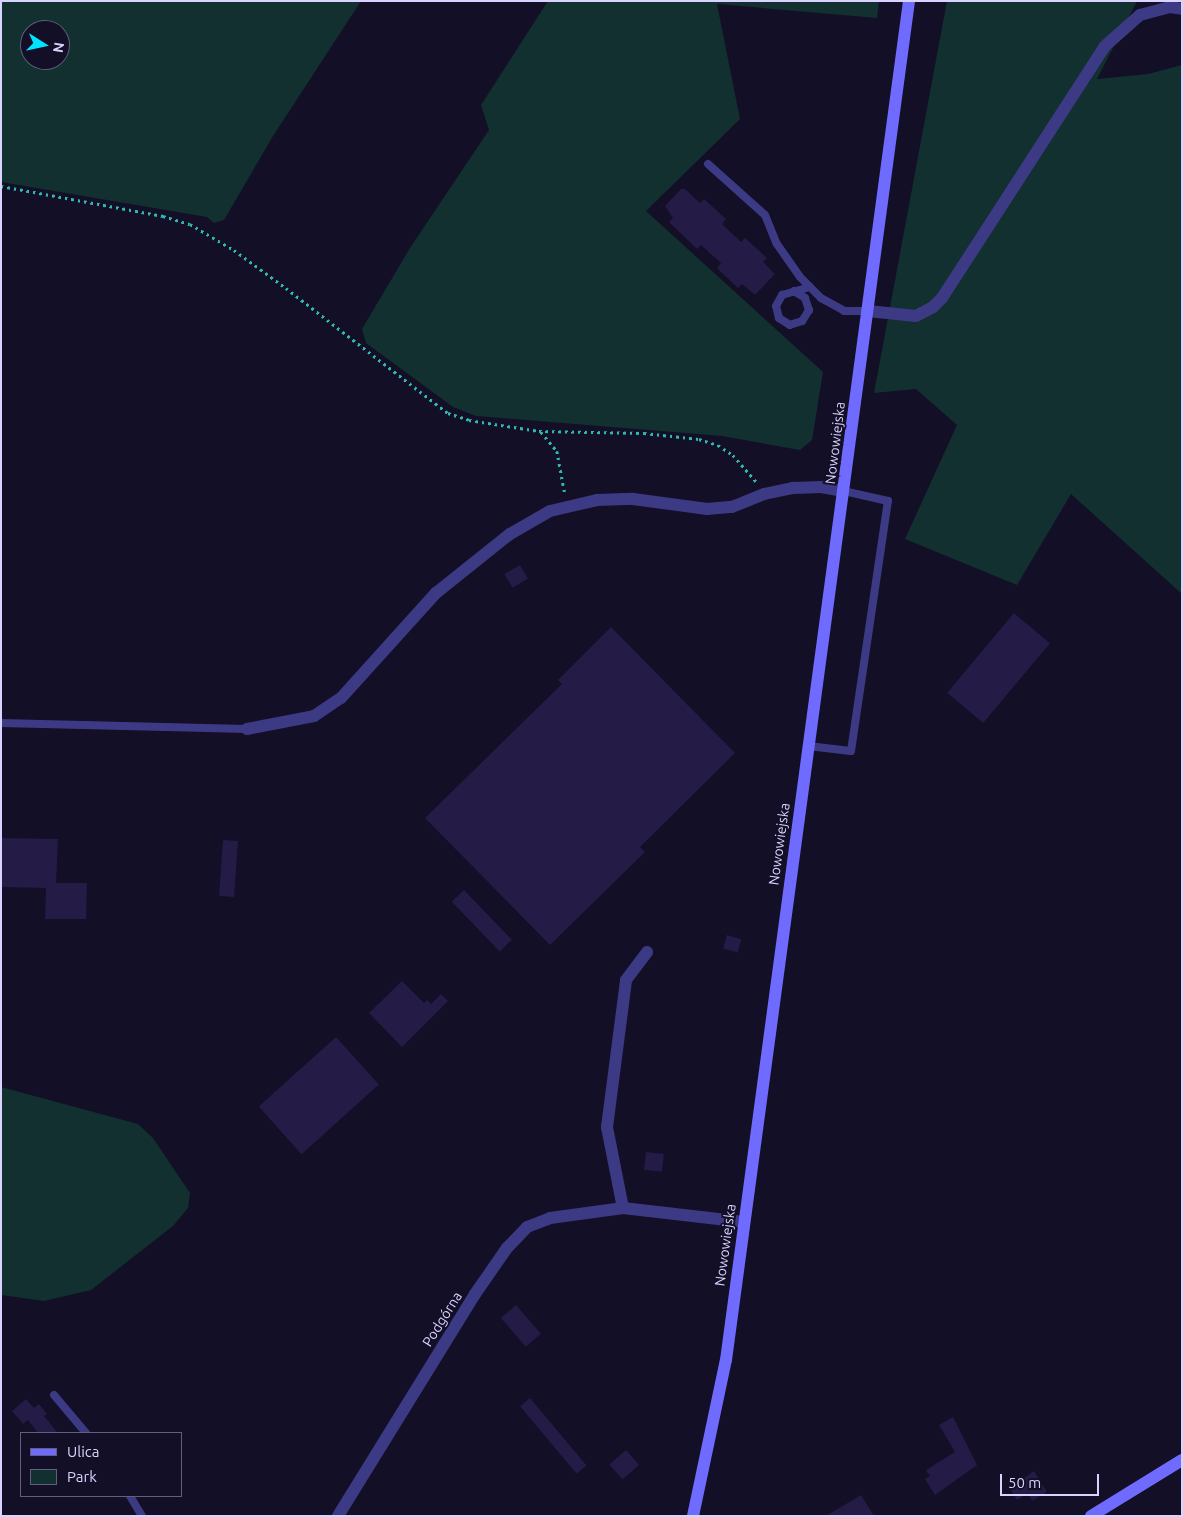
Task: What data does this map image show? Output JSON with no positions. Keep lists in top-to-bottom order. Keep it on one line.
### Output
{"streets":{"main road":["Nowowiejska"],"street":["Podgórna"]},"crossings":[["Nowowiejska","Podgórna"]],"legend":["Ulica","Park"],"scale_bar":"50 m","north":"right"}
